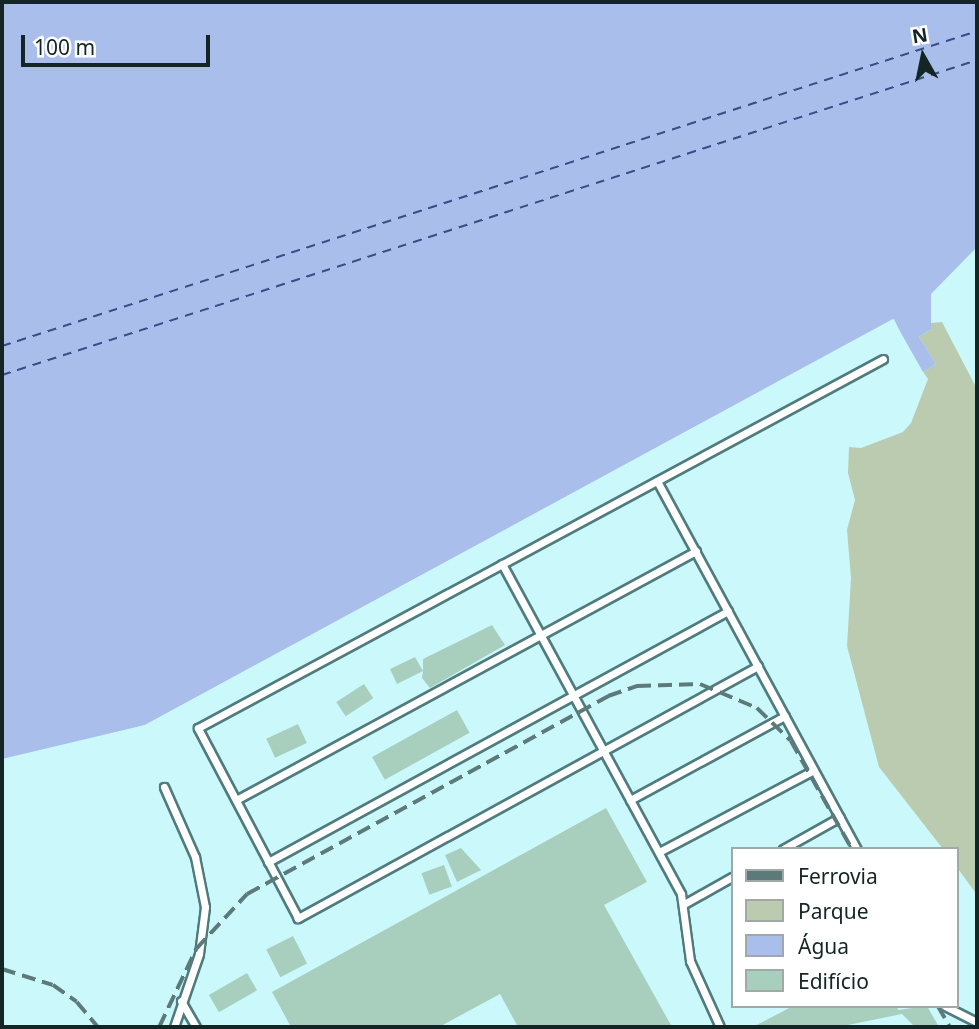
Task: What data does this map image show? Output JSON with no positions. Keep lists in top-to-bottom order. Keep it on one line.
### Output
{"legend":["Ferrovia","Parque","Água","Edifício"],"scale_bar":"100 m","north":"top"}
